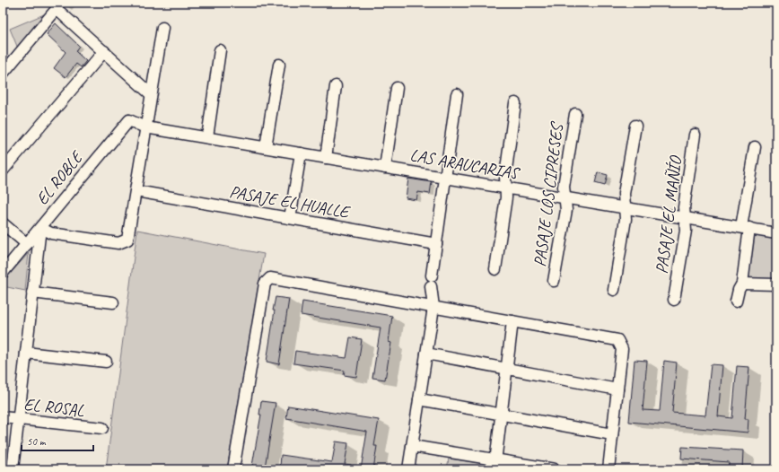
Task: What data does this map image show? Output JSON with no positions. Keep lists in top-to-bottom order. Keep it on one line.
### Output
{"streets":{"street":["LAS ARAUCARIAS","EL ROBLE","PASAJE LOS CIPRESES","PASAJE EL HUALLE","PASAJE EL MAÑÍO","EL ROSAL"]},"crossings":[["LAS ARAUCARIAS","EL ROBLE"],["LAS ARAUCARIAS","PASAJE LOS CIPRESES"],["LAS ARAUCARIAS","PASAJE EL MAÑÍO"]],"scale_bar":"50 m"}
